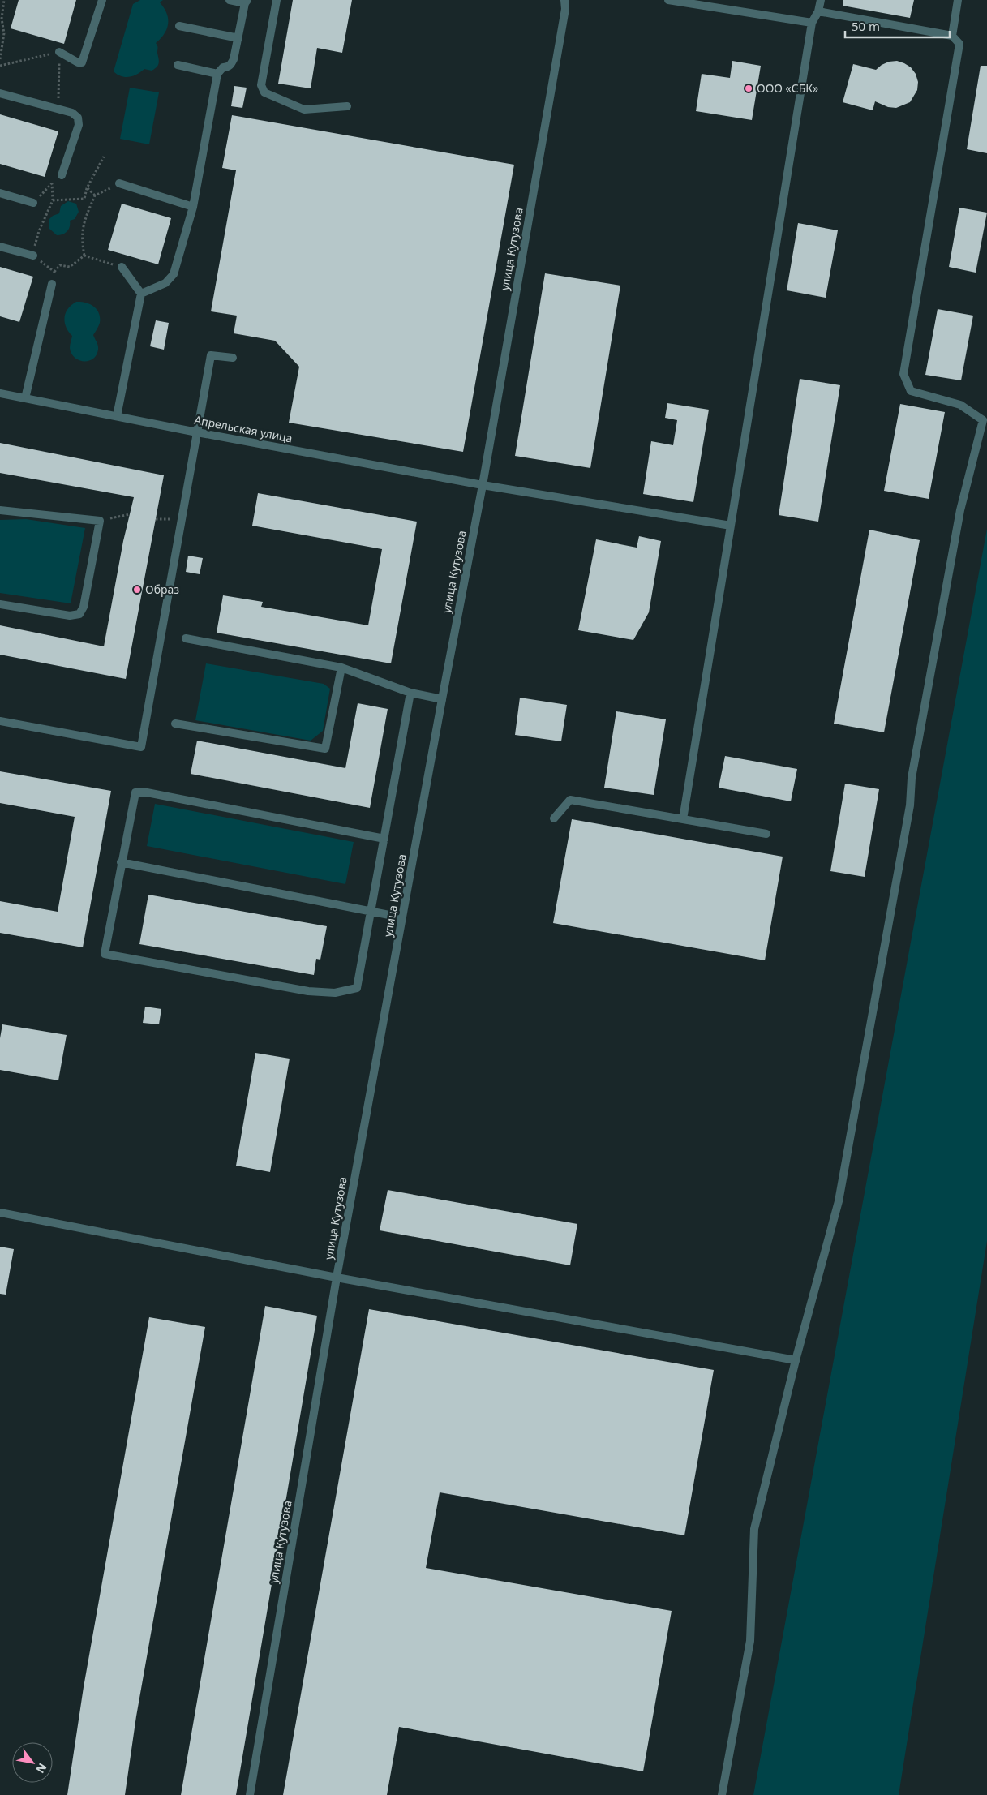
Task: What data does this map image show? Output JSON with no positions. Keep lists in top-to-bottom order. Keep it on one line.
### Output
{"streets":{"street":["улица Кутузова","Апрельская улица"]},"crossings":[["улица Кутузова","Апрельская улица"]],"places":["ООО «СБК»","Образ"],"scale_bar":"50 m","north":"bottom right"}
